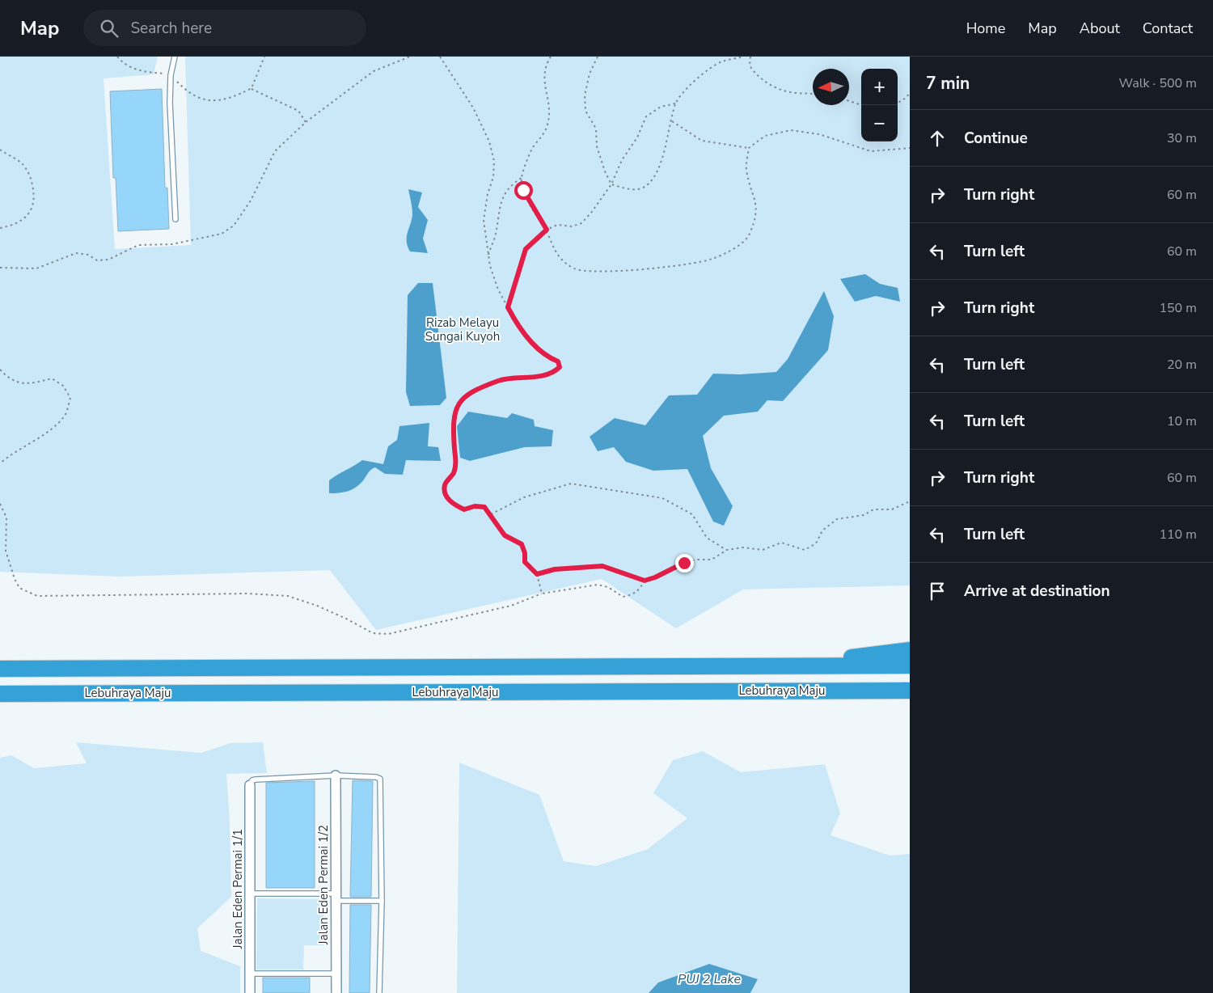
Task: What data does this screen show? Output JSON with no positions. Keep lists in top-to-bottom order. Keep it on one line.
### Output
{"streets":{"highway":["Lebuhraya Maju"],"street":["Jalan Eden Permai 1/2","Jalan Eden Permai 1/1"]},"water":["PUJ 2 Lake"],"parks":["Rizab Melayu Sungai Kuyoh"],"north":"left","page":{"header":"Map","search":"Search here","nav":["Home","Map","About","Contact"],"heading":["7 min","Walk · 500 m"],"map_buttons":["+","−"],"list":[["Continue","30 m"],["Turn right","60 m"],["Turn left","60 m"],["Turn right","150 m"],["Turn left","20 m"],["Turn left","10 m"],["Turn right","60 m"],["Turn left","110 m"],"Arrive at destination"]}}
